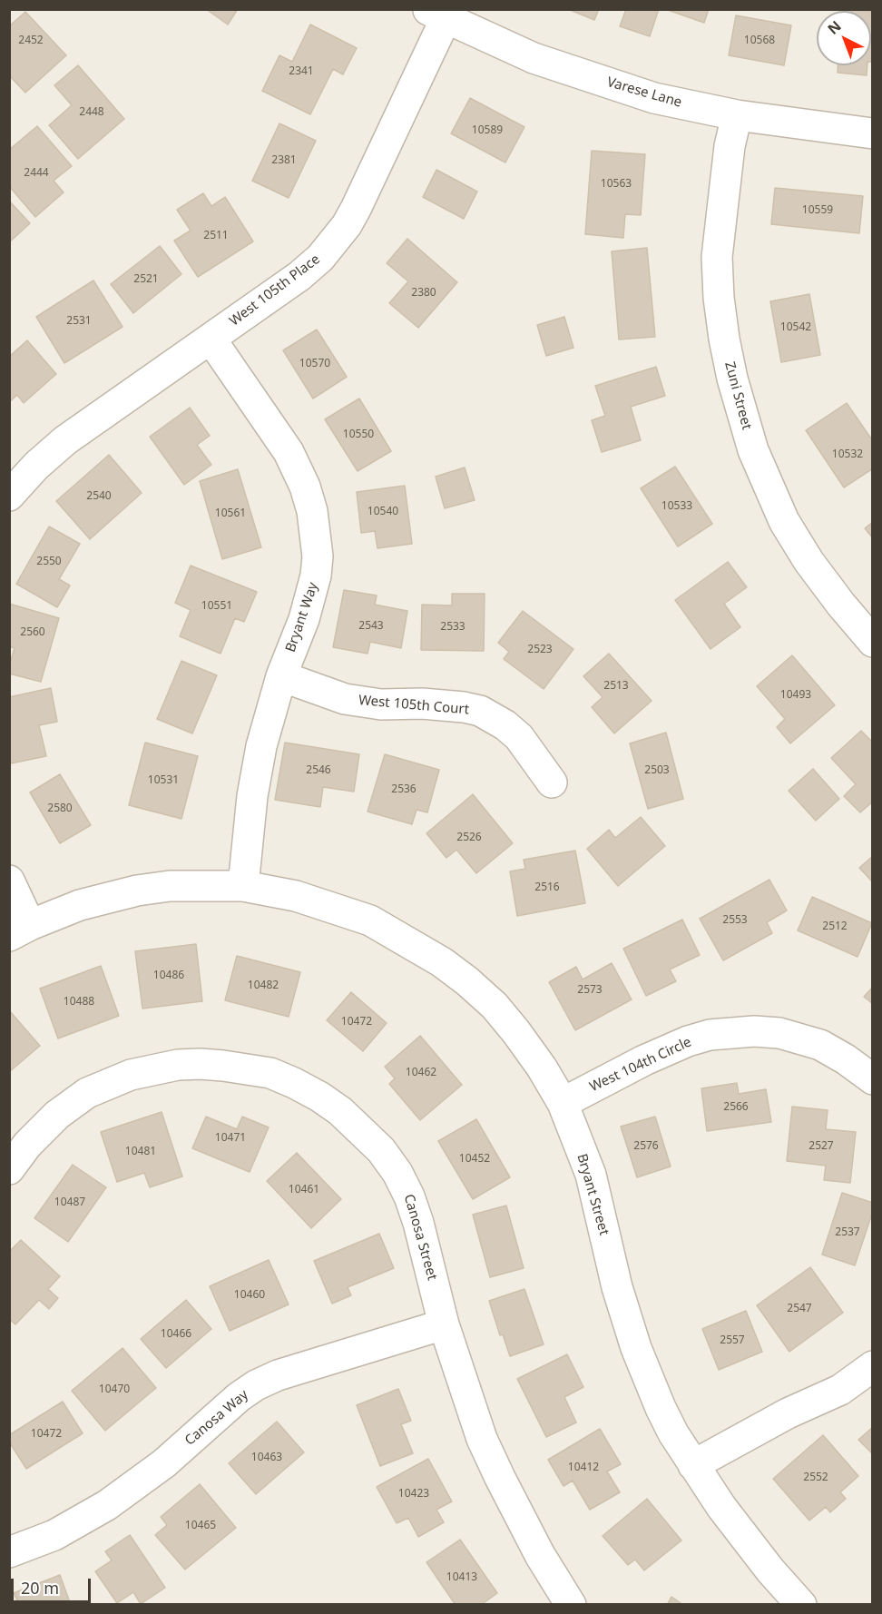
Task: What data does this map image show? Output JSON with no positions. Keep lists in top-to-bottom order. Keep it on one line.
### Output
{"streets":{"street":["Varese Lane","West 105th Place","Zuni Street","Bryant Way","West 105th Court","West 104th Circle","Bryant Street","Canosa Street","Canosa Way"]},"crossings":[["Varese Lane","West 105th Place"],["Varese Lane","Zuni Street"],["West 105th Place","Bryant Way"],["Bryant Way","West 105th Court"],["Bryant Way","Bryant Street"],["West 104th Circle","Bryant Street"],["Canosa Street","Canosa Way"]],"house_numbers":["2452","10568","2341","2448","10589","2381","2444","10563","10559","2511","2521","2380","2531","10542","10570","10550","10532","2540","10533","10540","10561","2550","10551","2543","2533","2560","2523","2513","10493","2546","2503","10531","2536","2580","2526","2516","2553","2512","10486","10482","2573","10488","10472","10462","2566","10471","2576","2527","10481","10452","10461","10487","2537","10460","2547","10466","2557","10470","10472","10463","10412","2552","10423","10465","10413"],"scale_bar":"20 m","north":"top left"}
